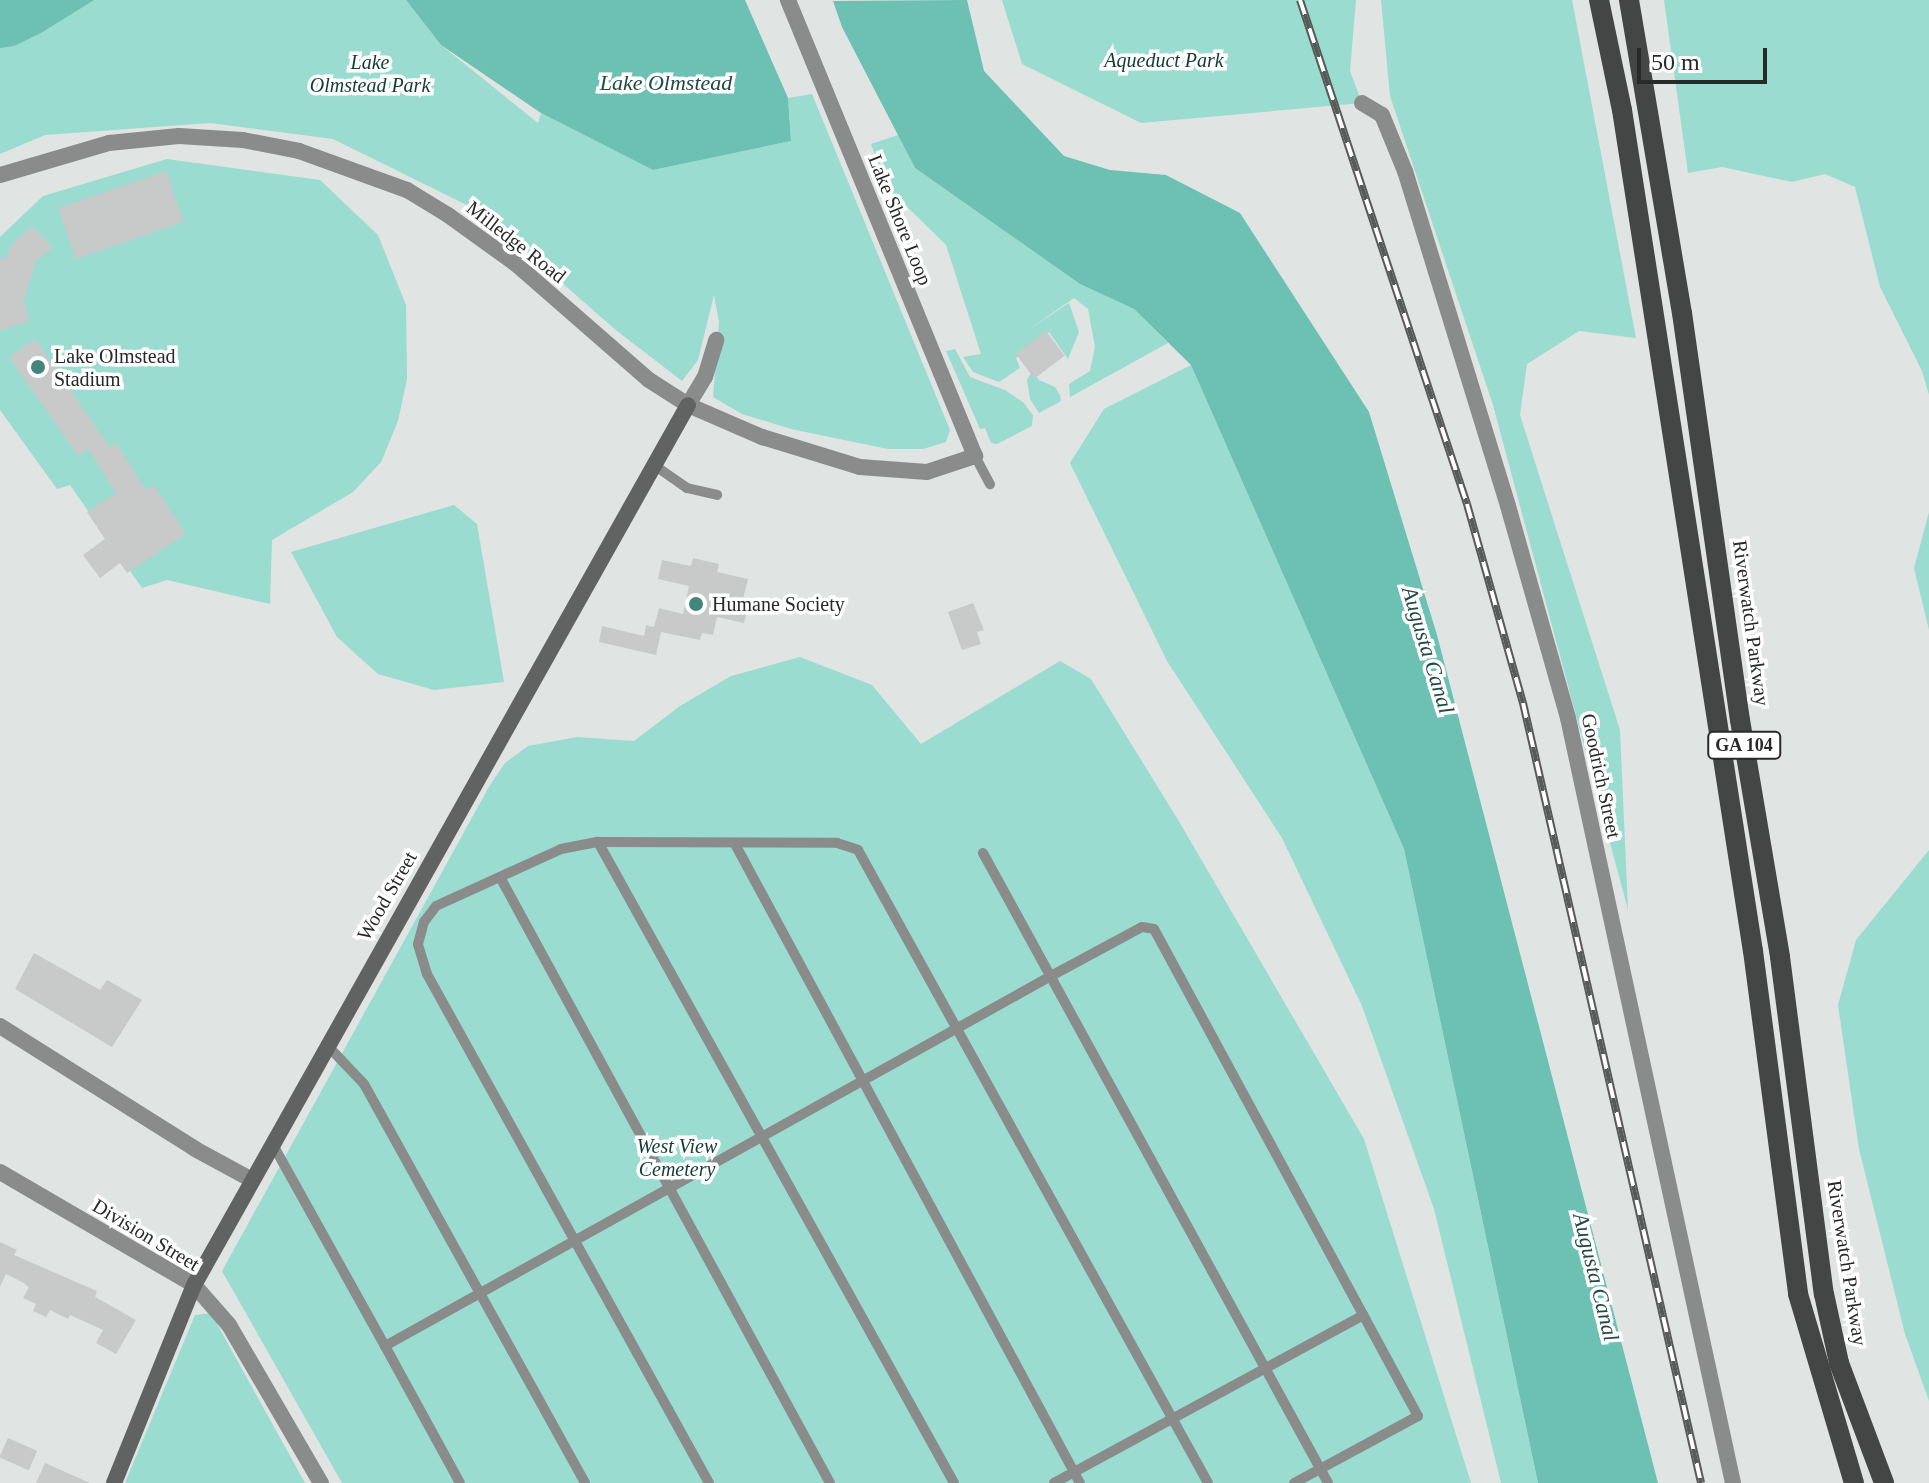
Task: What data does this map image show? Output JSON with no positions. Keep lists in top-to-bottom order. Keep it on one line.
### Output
{"streets":{"main road":["Riverwatch Parkway","GA 104"],"street":["Lake Shore Loop","Milledge Road","Goodrich Street","Wood Street","Division Street"]},"crossings":[["Lake Shore Loop","Milledge Road"],["Milledge Road","Wood Street"],["Wood Street","Division Street"]],"water":["Lake Olmstead","Augusta Canal"],"parks":["Aqueduct Park","Lake Olmstead Park","West View Cemetery"],"places":["Lake Olmstead Stadium","Humane Society"],"scale_bar":"50 m"}
